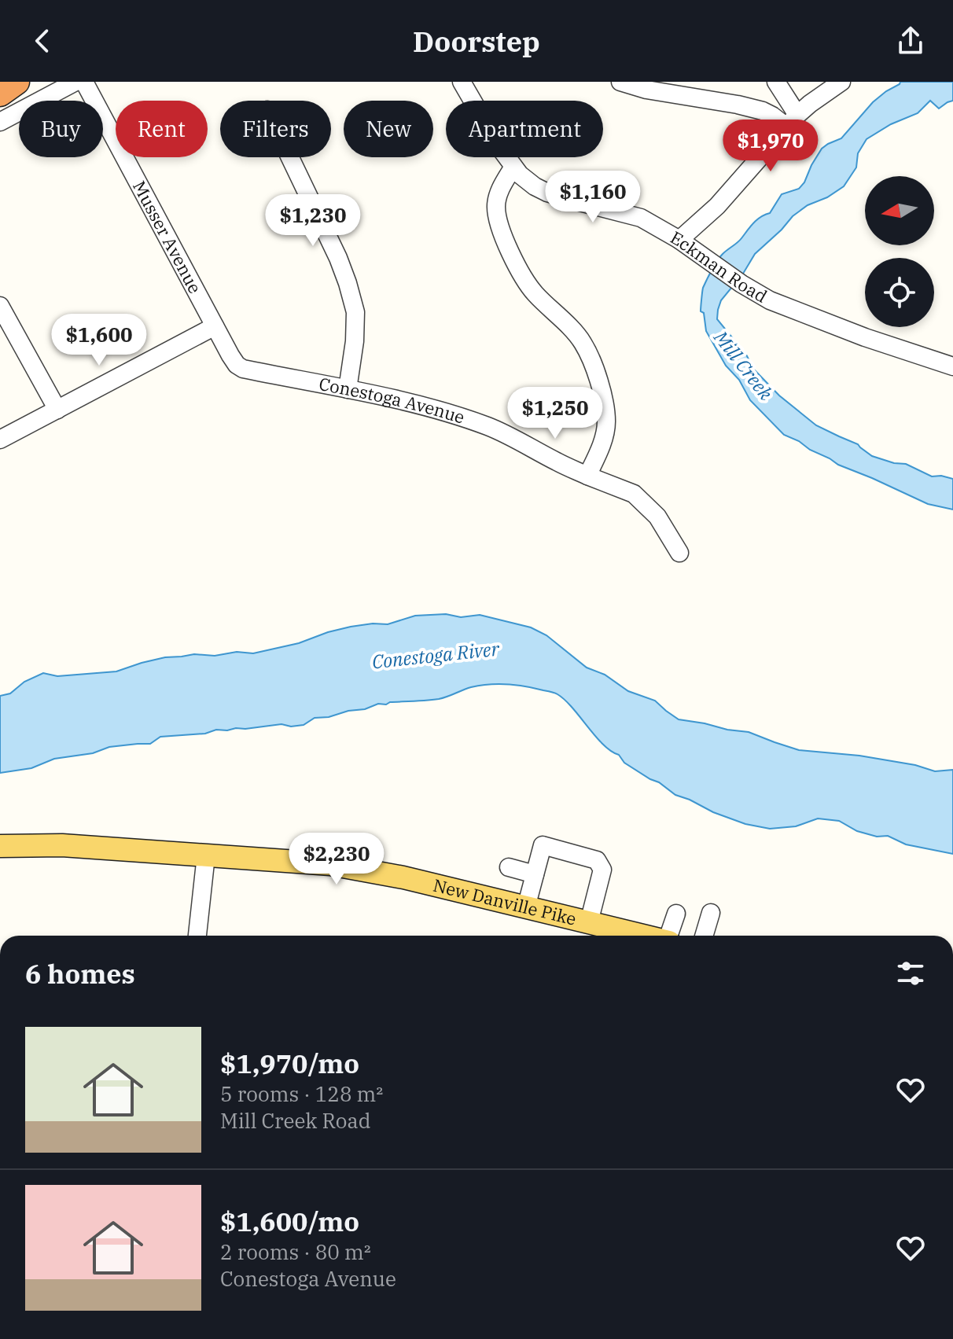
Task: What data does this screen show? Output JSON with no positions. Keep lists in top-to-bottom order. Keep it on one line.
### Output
{"streets":{"main road":["New Danville Pike"],"street":["Musser Avenue","Eckman Road","Conestoga Avenue"]},"crossings":[["Musser Avenue","Conestoga Avenue"]],"water":["Mill Creek","Conestoga River"],"north":"left","page":{"header":"Doorstep","chip":["Buy","Rent","Filters","New","Apartment"],"price":["$1,970","$1,160","$1,230","$1,600","$1,250","$2,230"],"heading":"6 homes","list":[{"name":"$1,970/mo","note":"5 rooms · 128 m² · Mill Creek Road"},{"name":"$1,600/mo","note":"2 rooms · 80 m² · Conestoga Avenue"}]}}
